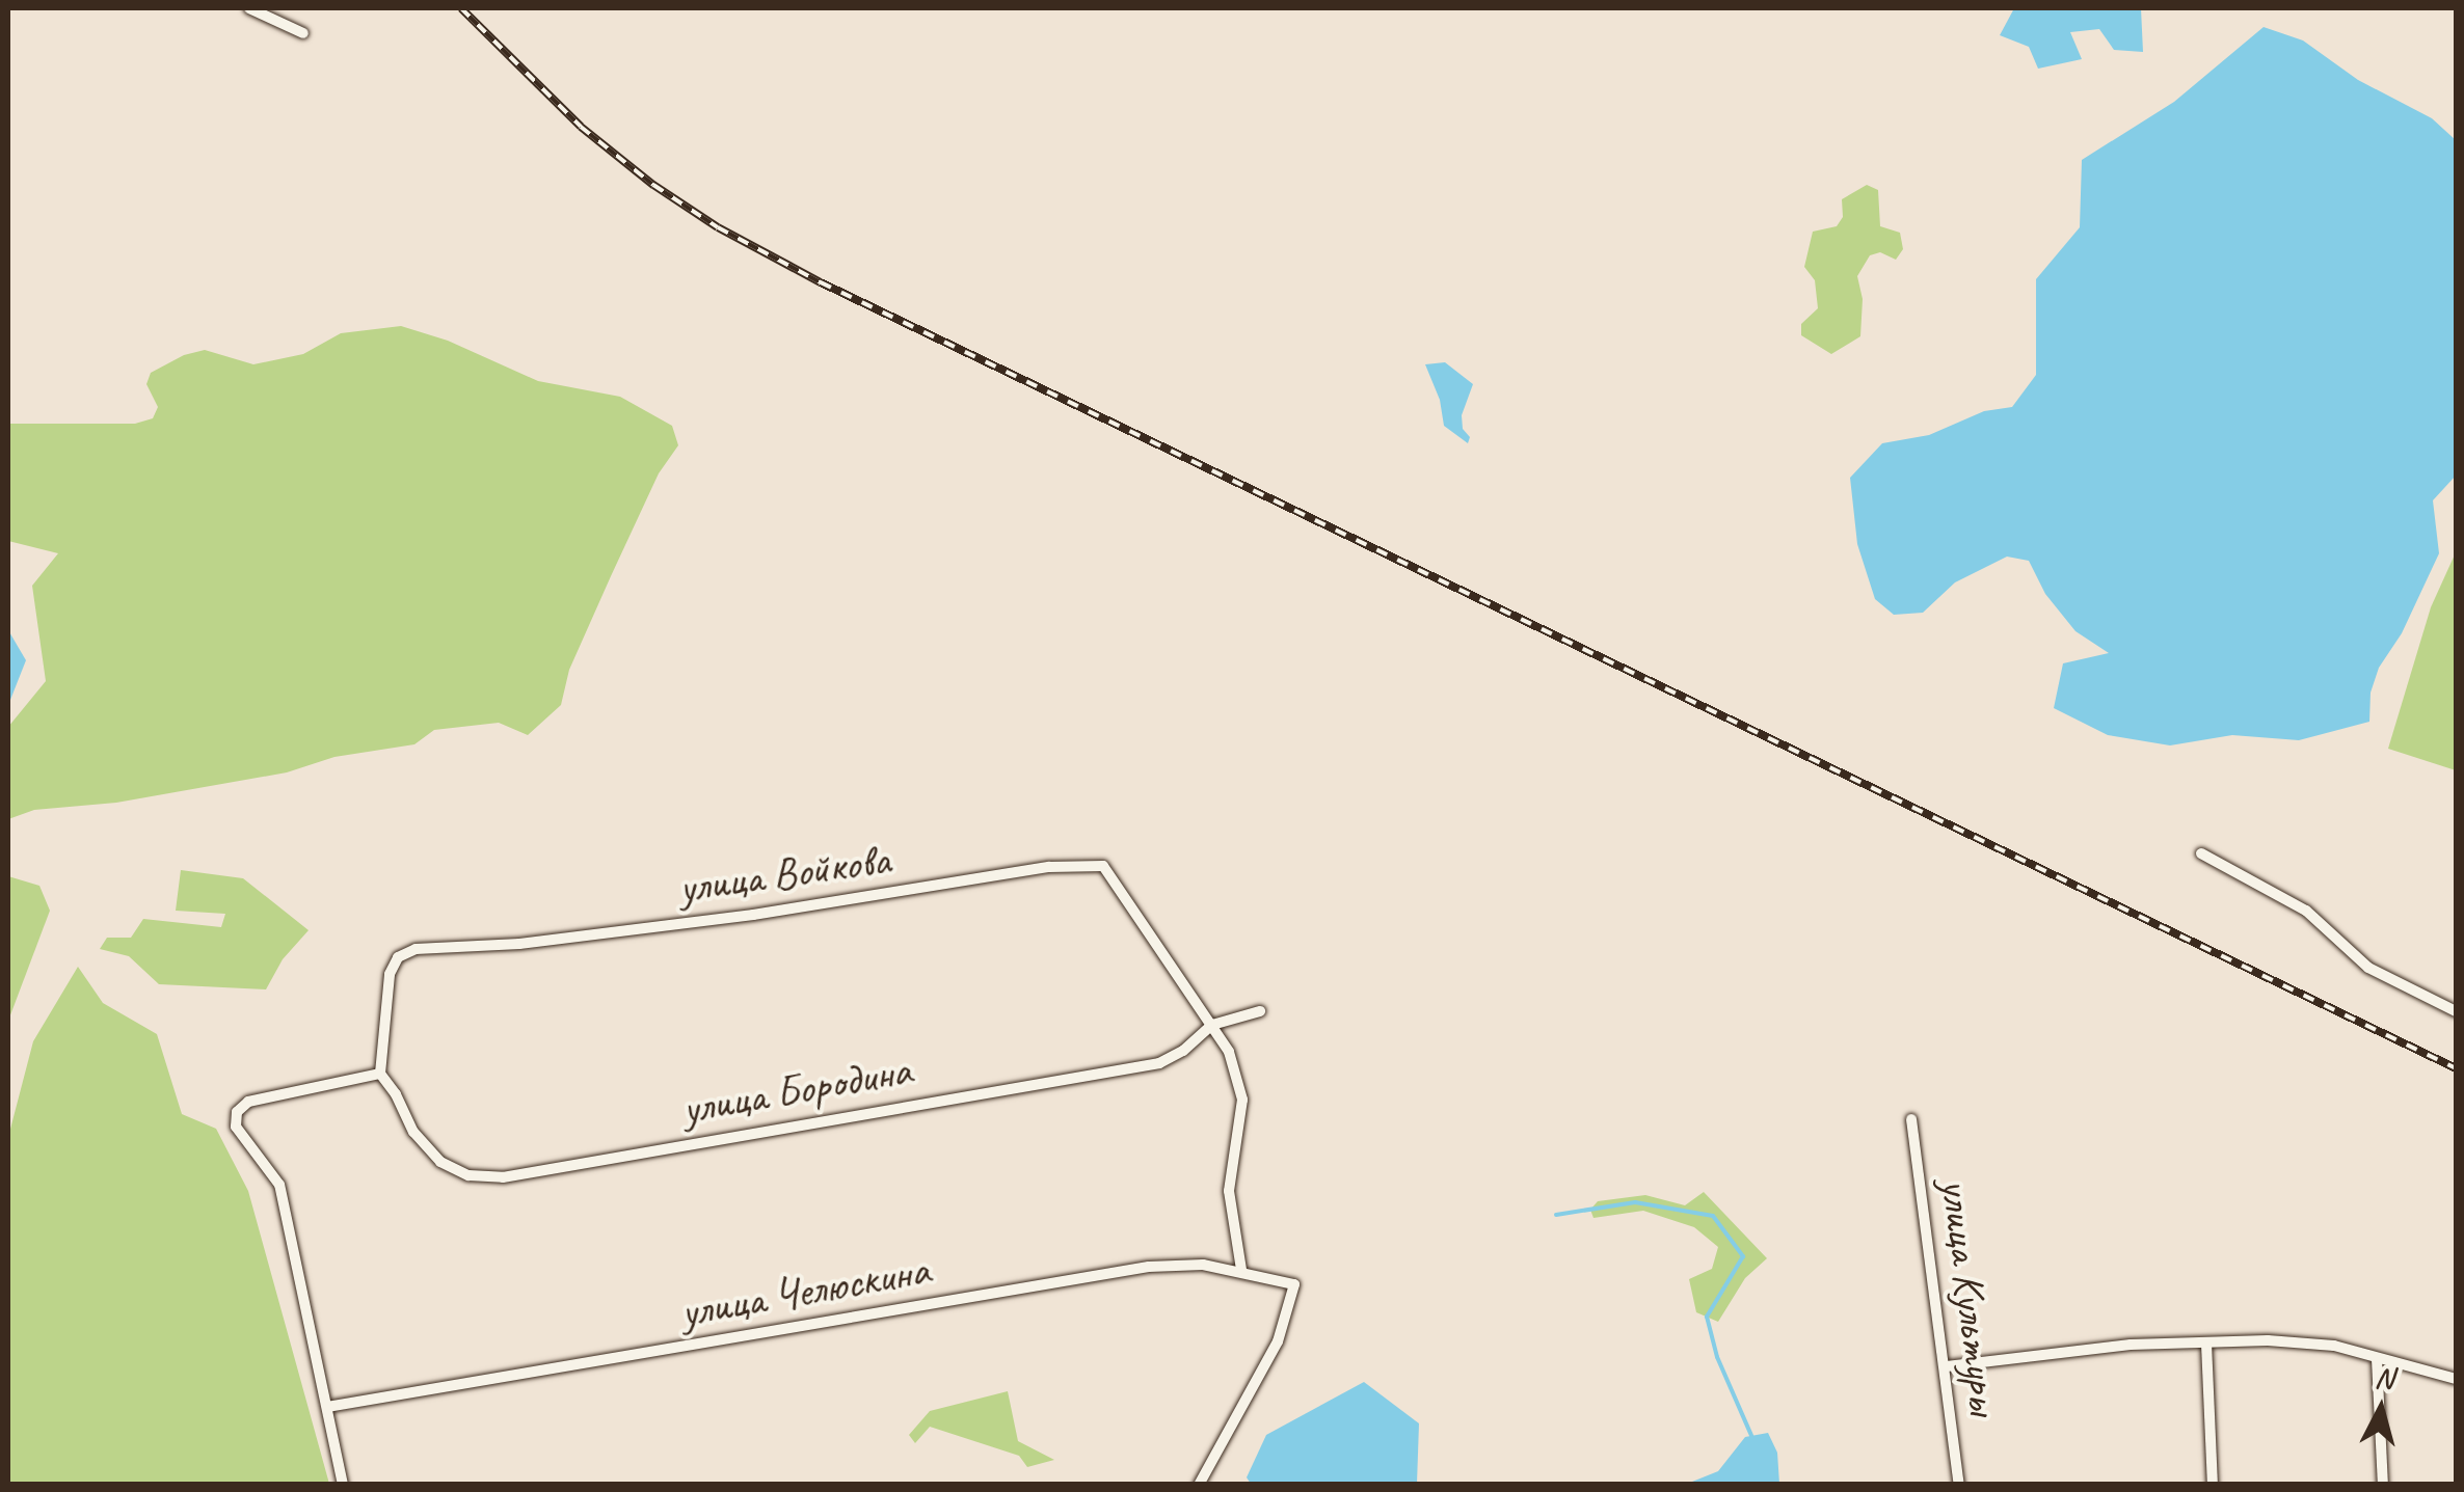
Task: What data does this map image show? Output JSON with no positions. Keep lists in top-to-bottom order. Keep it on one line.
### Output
{"streets":{"street":["улица Войкова","улица Бородина","улица Челюскина","улица Культуры"]},"crossings":[["улица Войкова","улица Бородина"]],"north":"top"}
